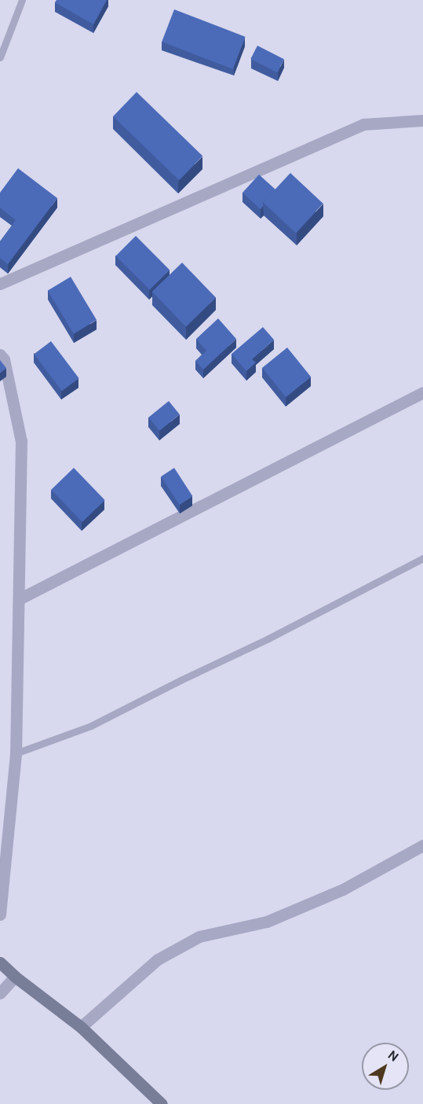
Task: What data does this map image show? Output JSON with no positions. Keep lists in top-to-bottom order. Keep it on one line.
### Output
{"north":"top right"}
